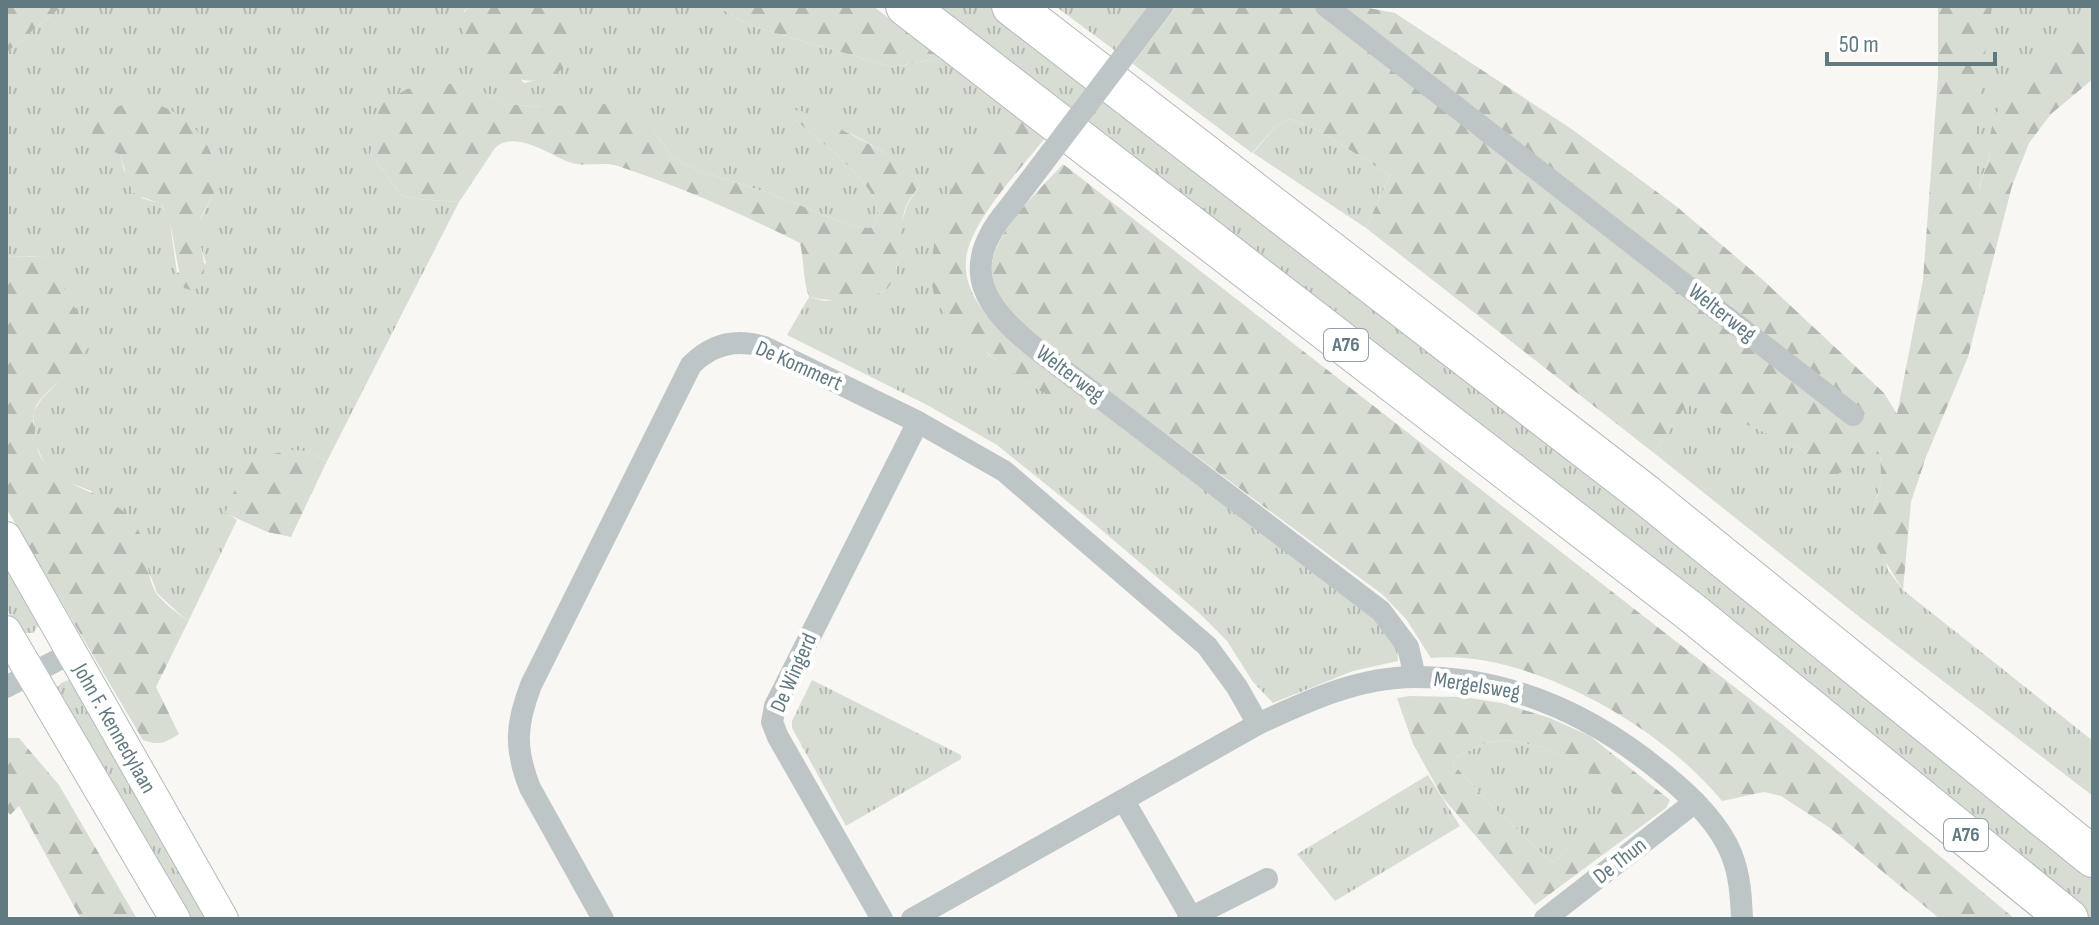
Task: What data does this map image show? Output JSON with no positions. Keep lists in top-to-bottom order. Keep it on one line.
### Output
{"streets":{"highway":["A76"],"street":["Welterweg","De Kommert","De Wingerd","Mergelsweg","John F. Kennedylaan","De Thun"]},"crossings":[["Welterweg","Mergelsweg"],["De Kommert","De Wingerd"],["De Kommert","Mergelsweg"],["Mergelsweg","De Thun"]],"scale_bar":"50 m"}
